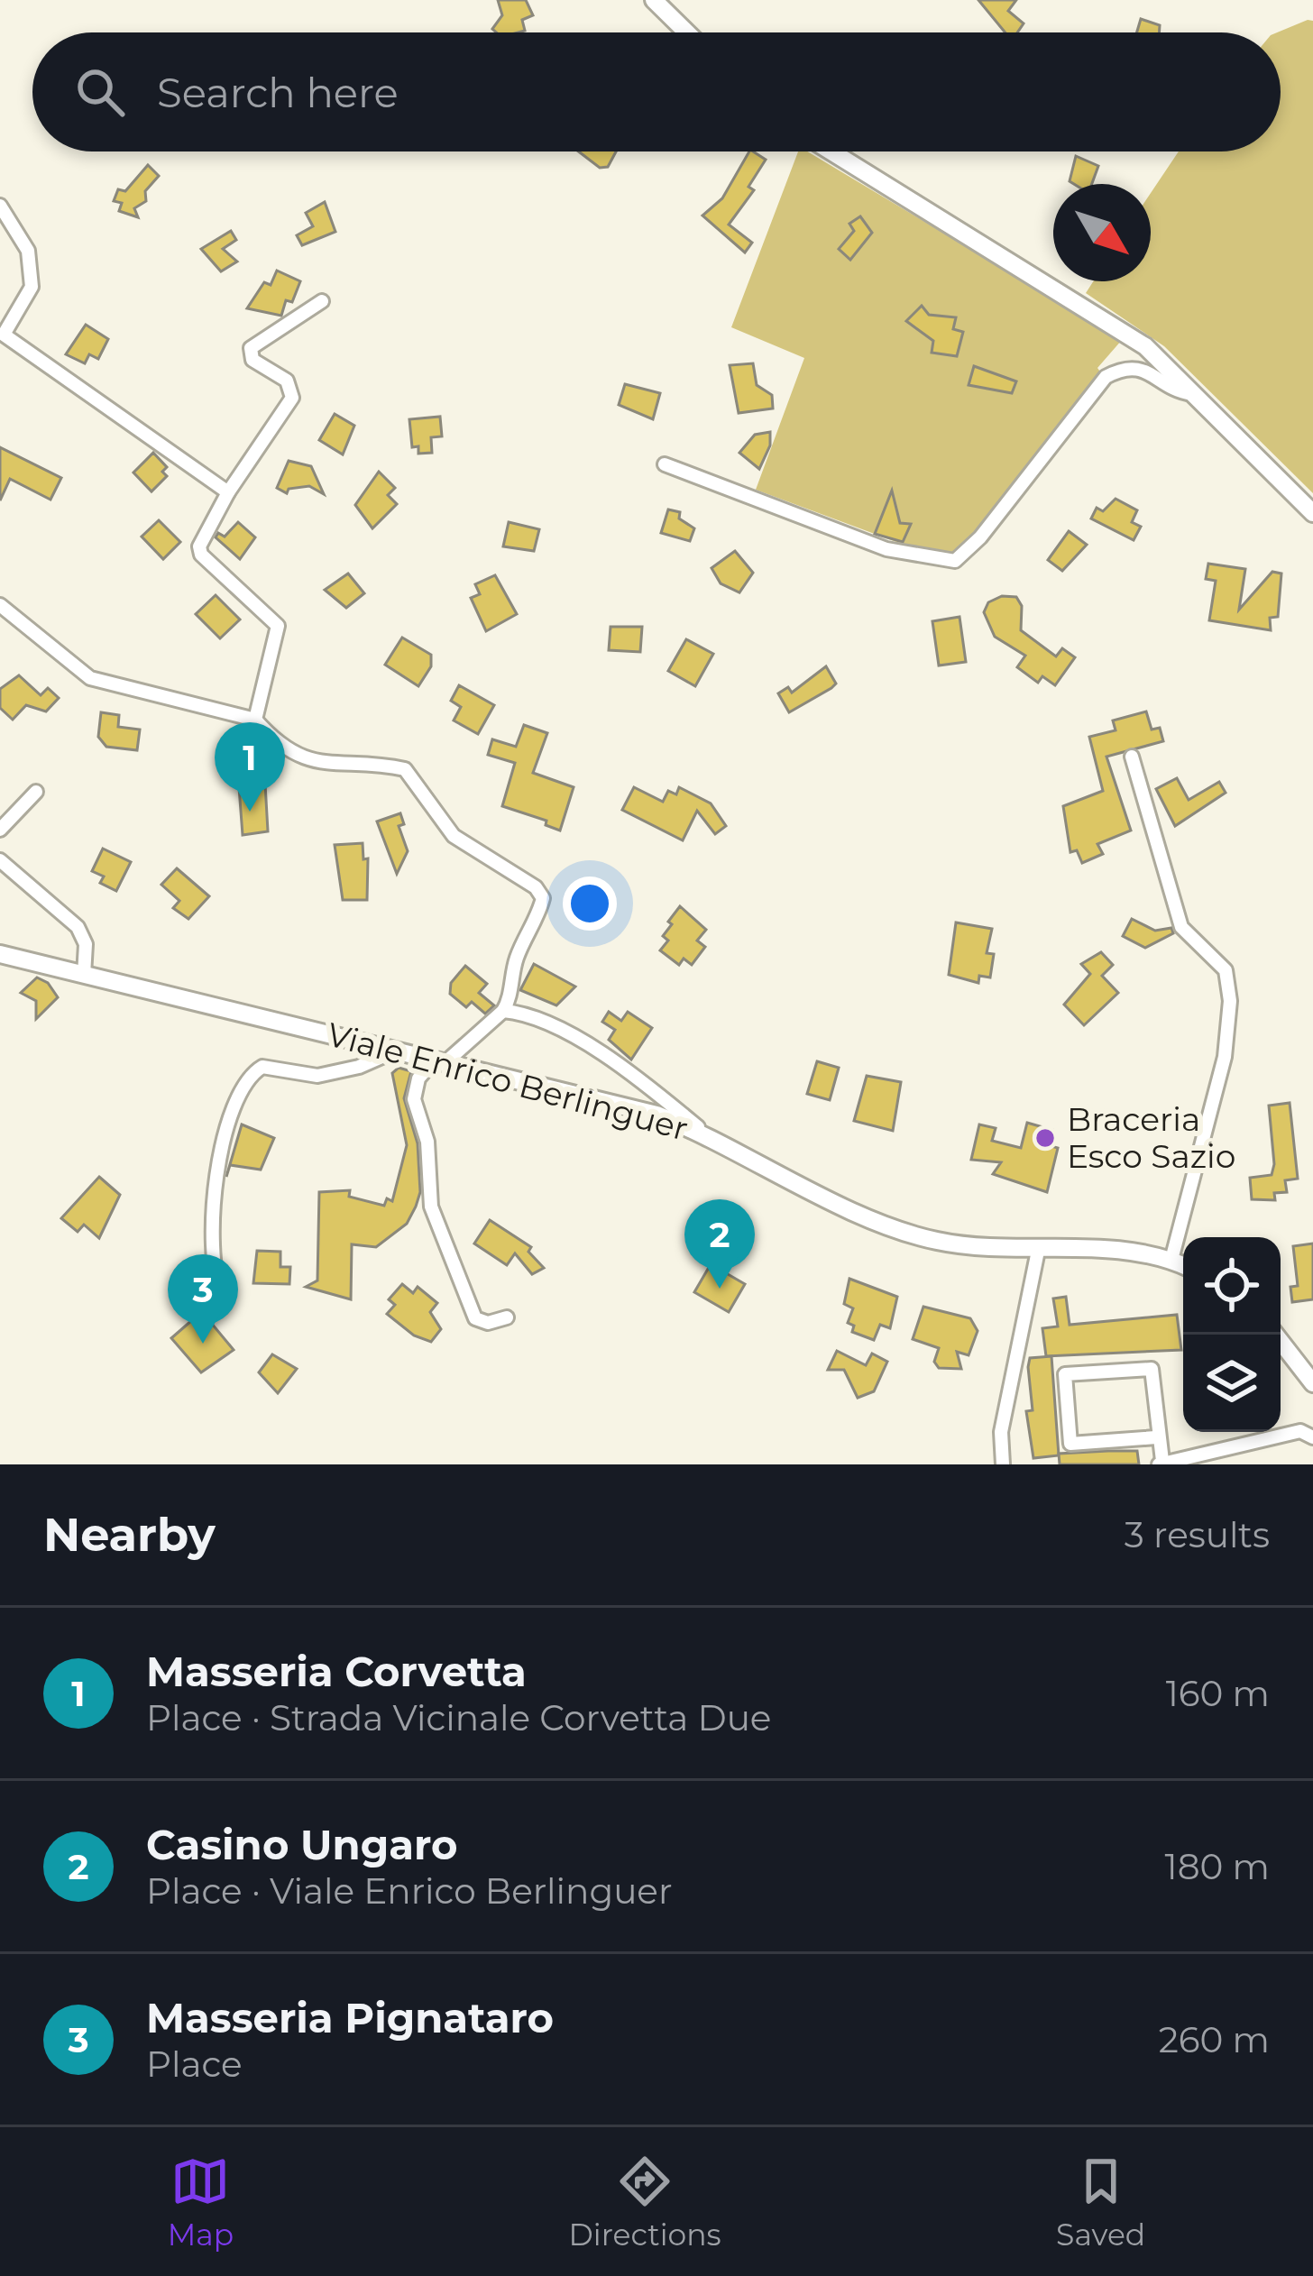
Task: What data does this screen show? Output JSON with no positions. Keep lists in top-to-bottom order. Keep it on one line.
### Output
{"streets":{"main road":["Viale Enrico Berlinguer"]},"places":["Braceria Esco Sazio"],"north":"bottom right","page":{"search":"Search here","pins":["1","2","3"],"heading":["Nearby","3 results"],"list":[{"mark":"1","name":"Masseria Corvetta","note":"Place · Strada Vicinale Corvetta Due","value":"160 m"},{"mark":"2","name":"Casino Ungaro","note":"Place · Viale Enrico Berlinguer","value":"180 m"},{"mark":"3","name":"Masseria Pignataro","note":"Place","value":"260 m"}],"nav":["Map","Directions","Saved"]}}
